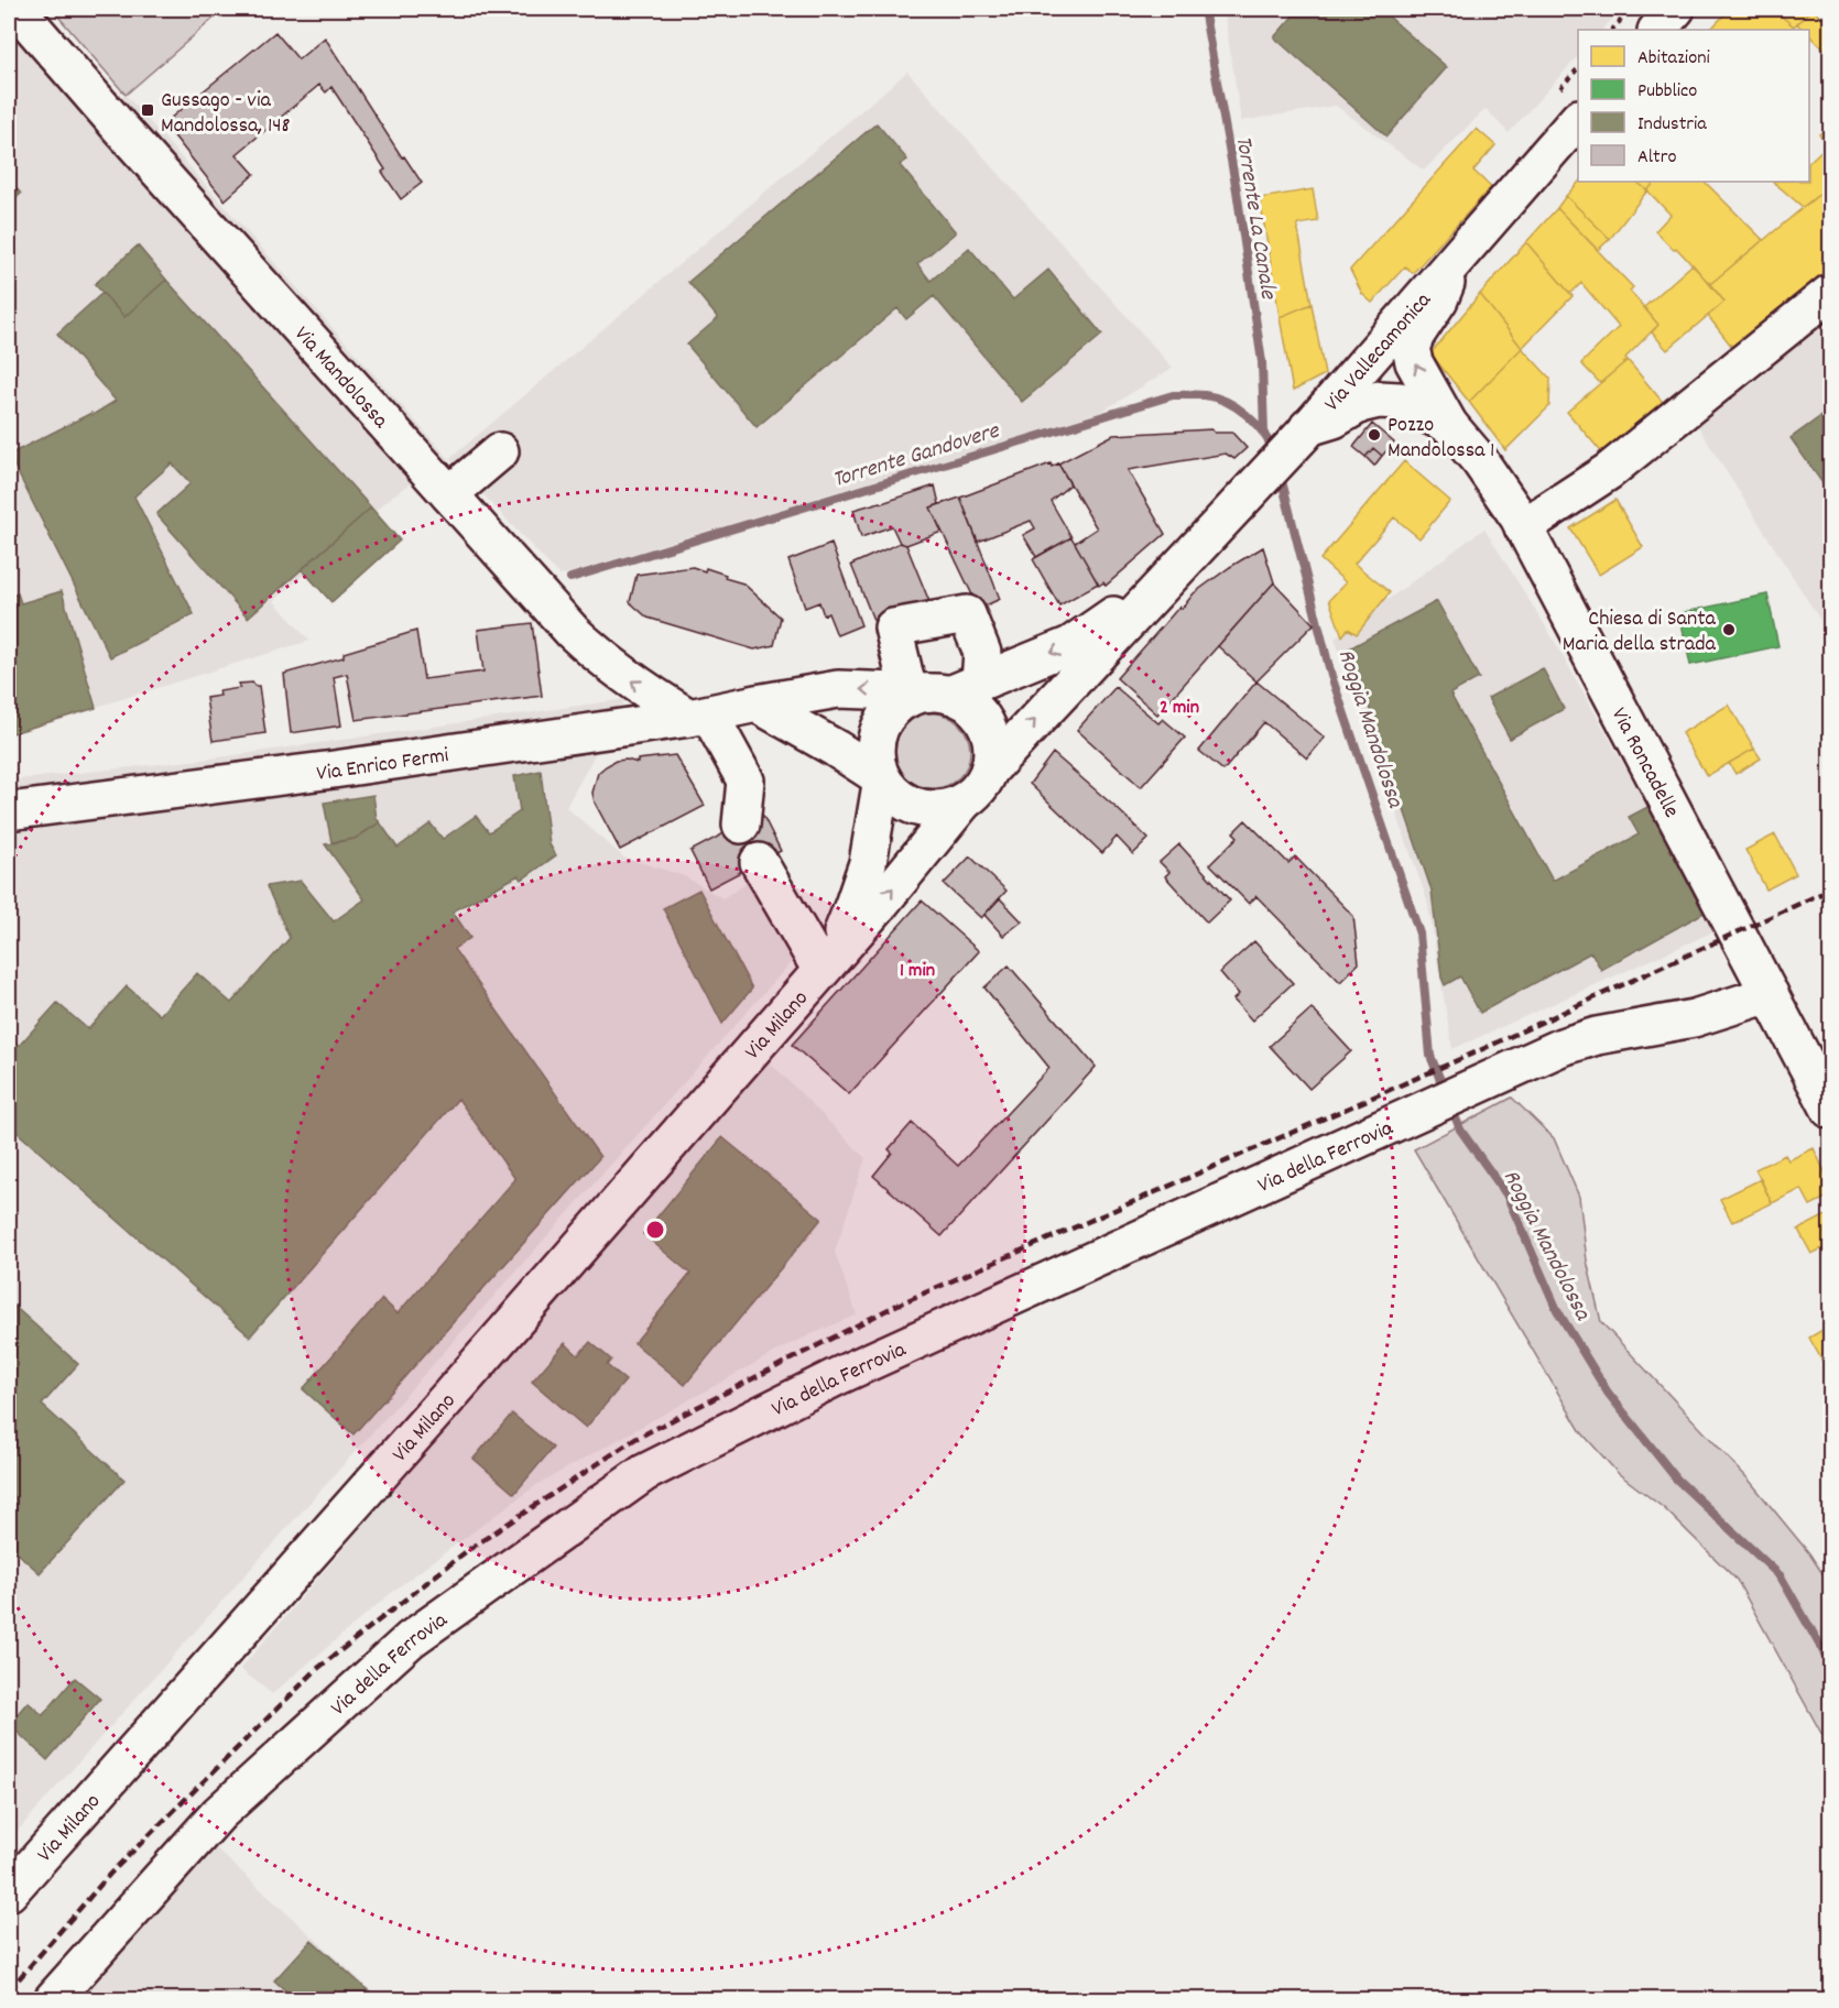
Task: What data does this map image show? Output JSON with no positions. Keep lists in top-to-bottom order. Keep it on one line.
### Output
{"streets":{"main road":["Via Vallecamonica","Via Mandolossa","Via Roncadelle","Via Enrico Fermi","Via Milano","Via della Ferrovia"]},"crossings":[["Via Vallecamonica","Via Roncadelle"],["Via Vallecamonica","Via Enrico Fermi"],["Via Vallecamonica","Via Milano"],["Via Mandolossa","Via Enrico Fermi"],["Via Roncadelle","Via della Ferrovia"],["Via Enrico Fermi","Via Milano"]],"water":["Torrente La Canale","Torrente Gandovere","Roggia Mandolossa"],"places":{"transit":["Gussago - via Mandolossa, 148"],"other":["Pozzo Mandolossa 1","Chiesa di Santa Maria della strada"]},"legend":["Abitazioni","Pubblico","Industria","Altro"],"rings":["2 min","1 min"]}
